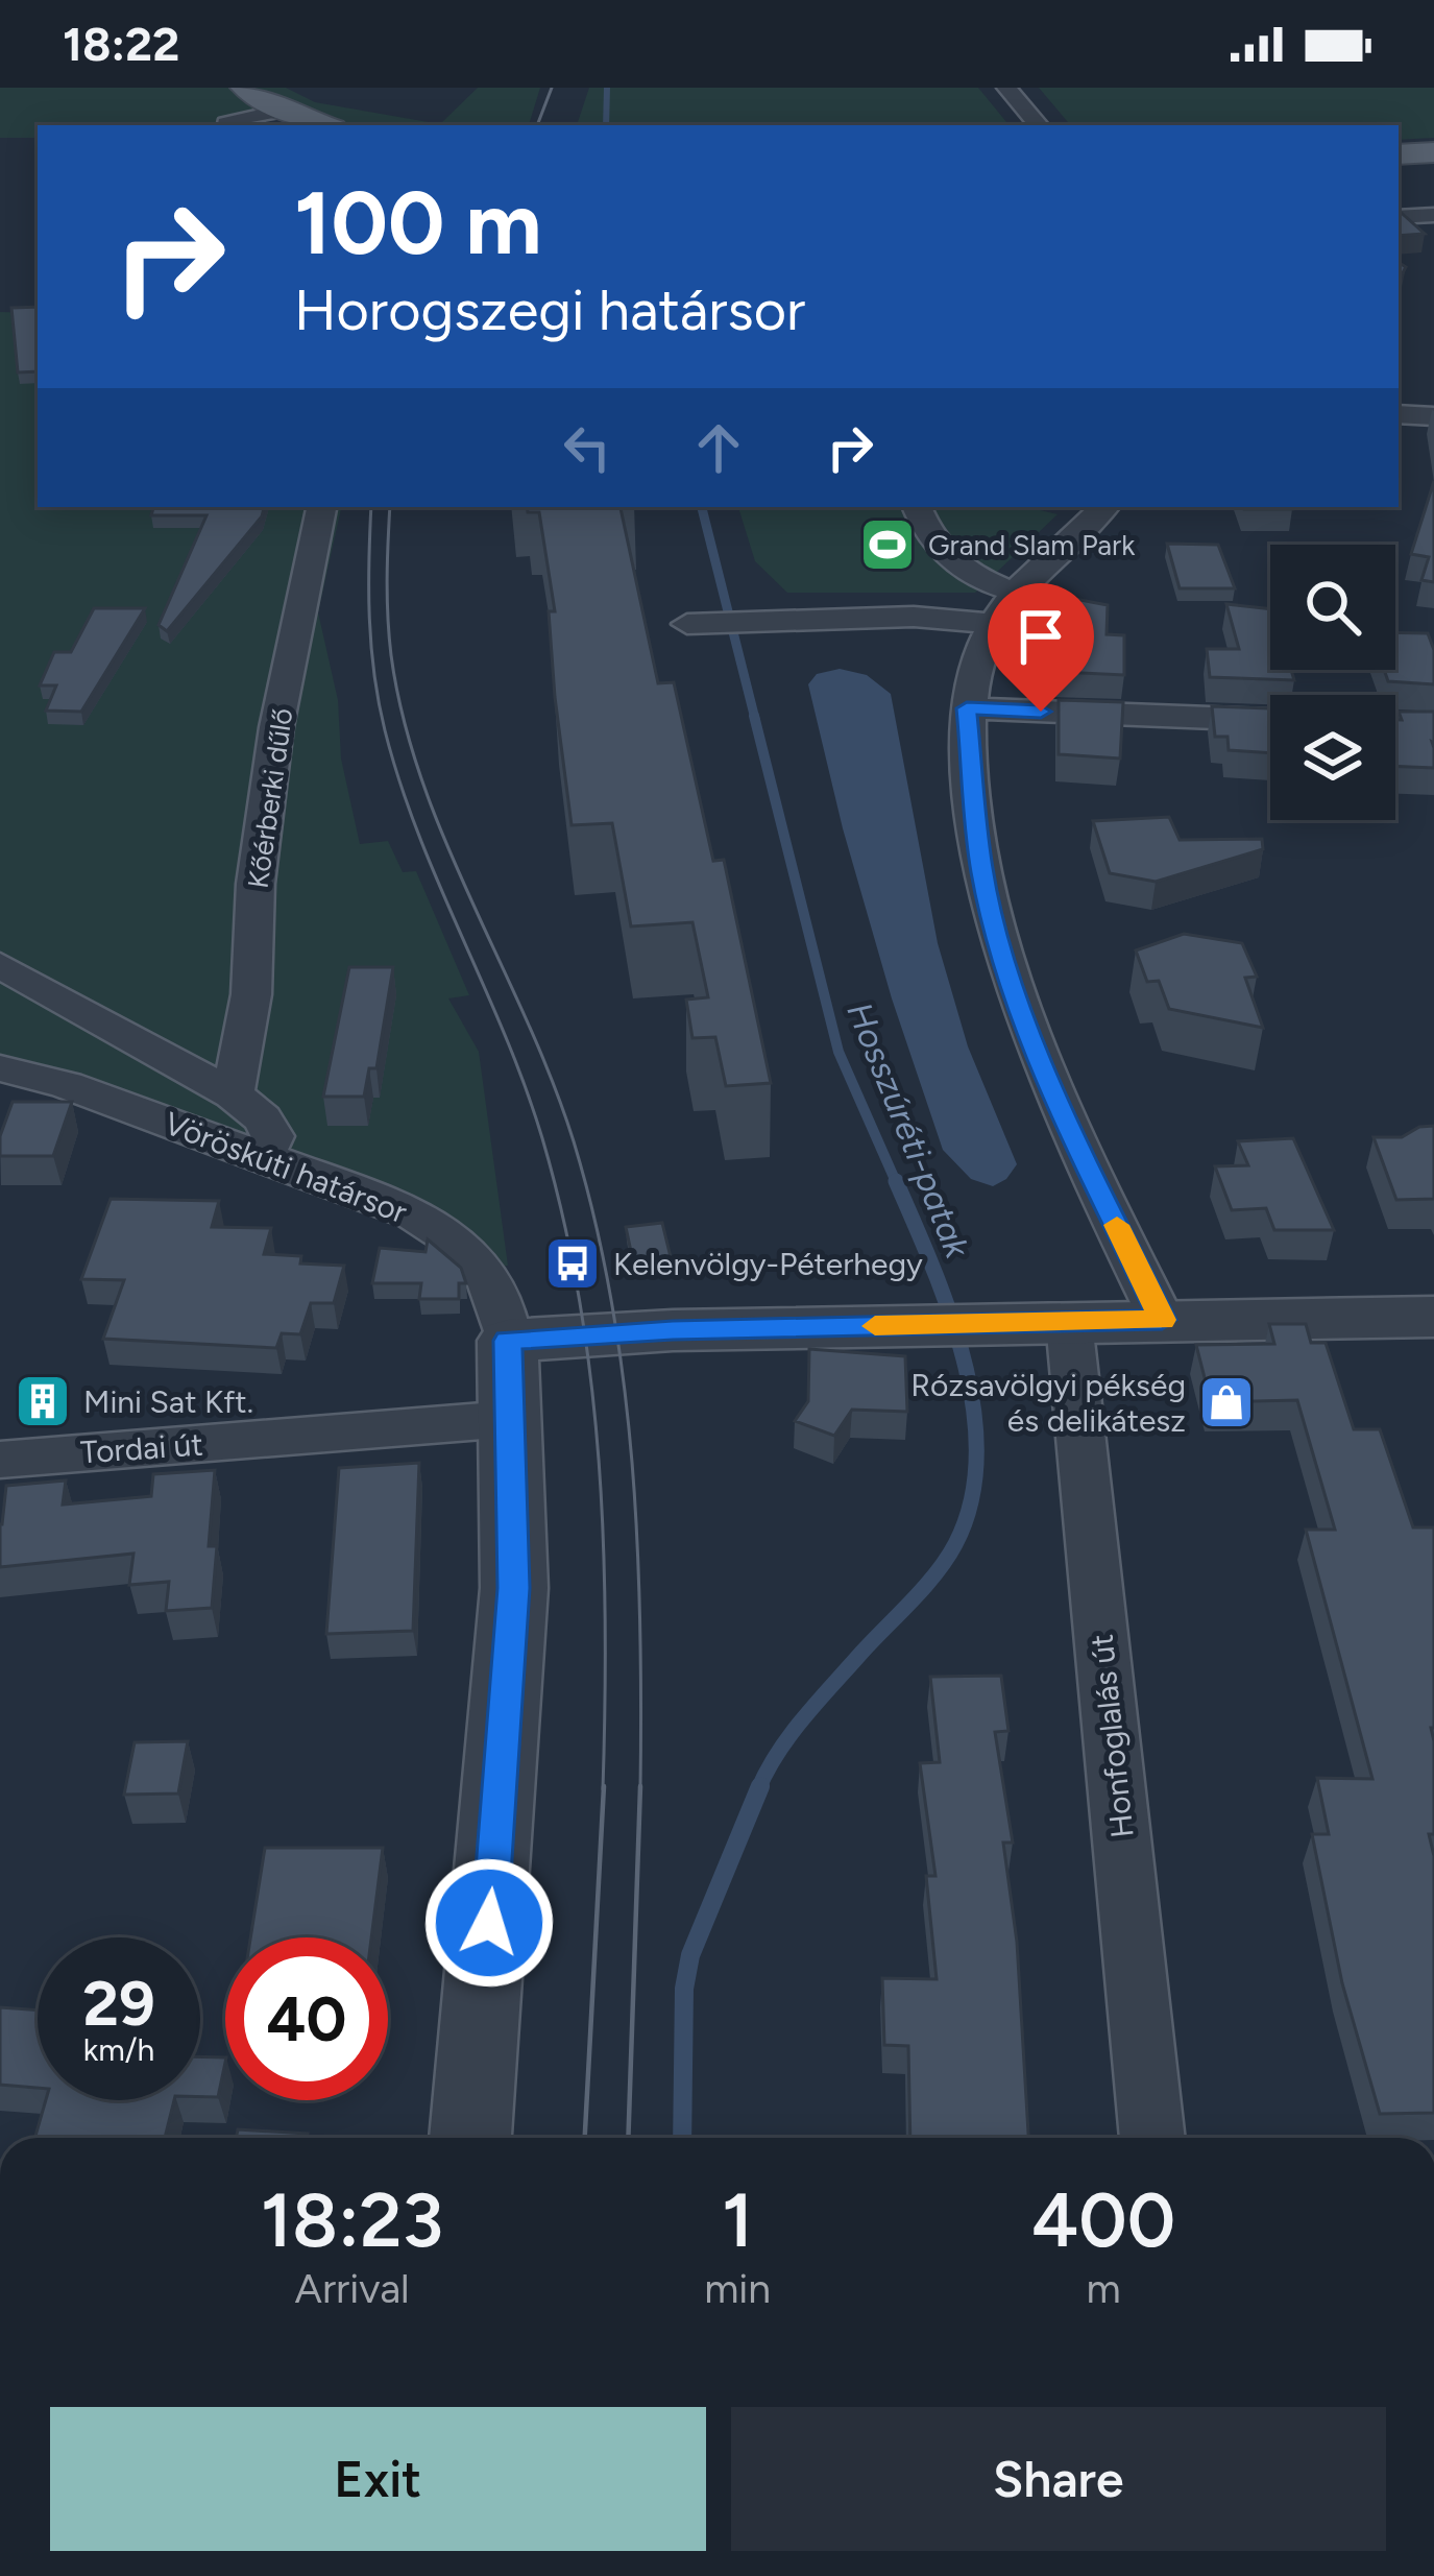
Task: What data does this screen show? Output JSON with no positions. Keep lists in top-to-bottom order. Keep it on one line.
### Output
{"streets":{"street":["Kőérberki dűlő","Vöröskúti határsor","Tordai út","Honfoglalás út"]},"water":["Hosszúréti-patak"],"places":{"sports":["Grand Slam Park"],"bus stop":["Kelenvölgy-Péterhegy"],"building":["Mini Sat Kft."],"shop":["Rózsavölgyi pékség és delikátesz"]},"page":{"status":"18:22","turn":["100 m","Horogszegi határsor"],"speed":"29 km/h","limit":"40","eta":["18:23","Arrival","1","min","400","m"],"buttons":["Exit","Share"]}}
